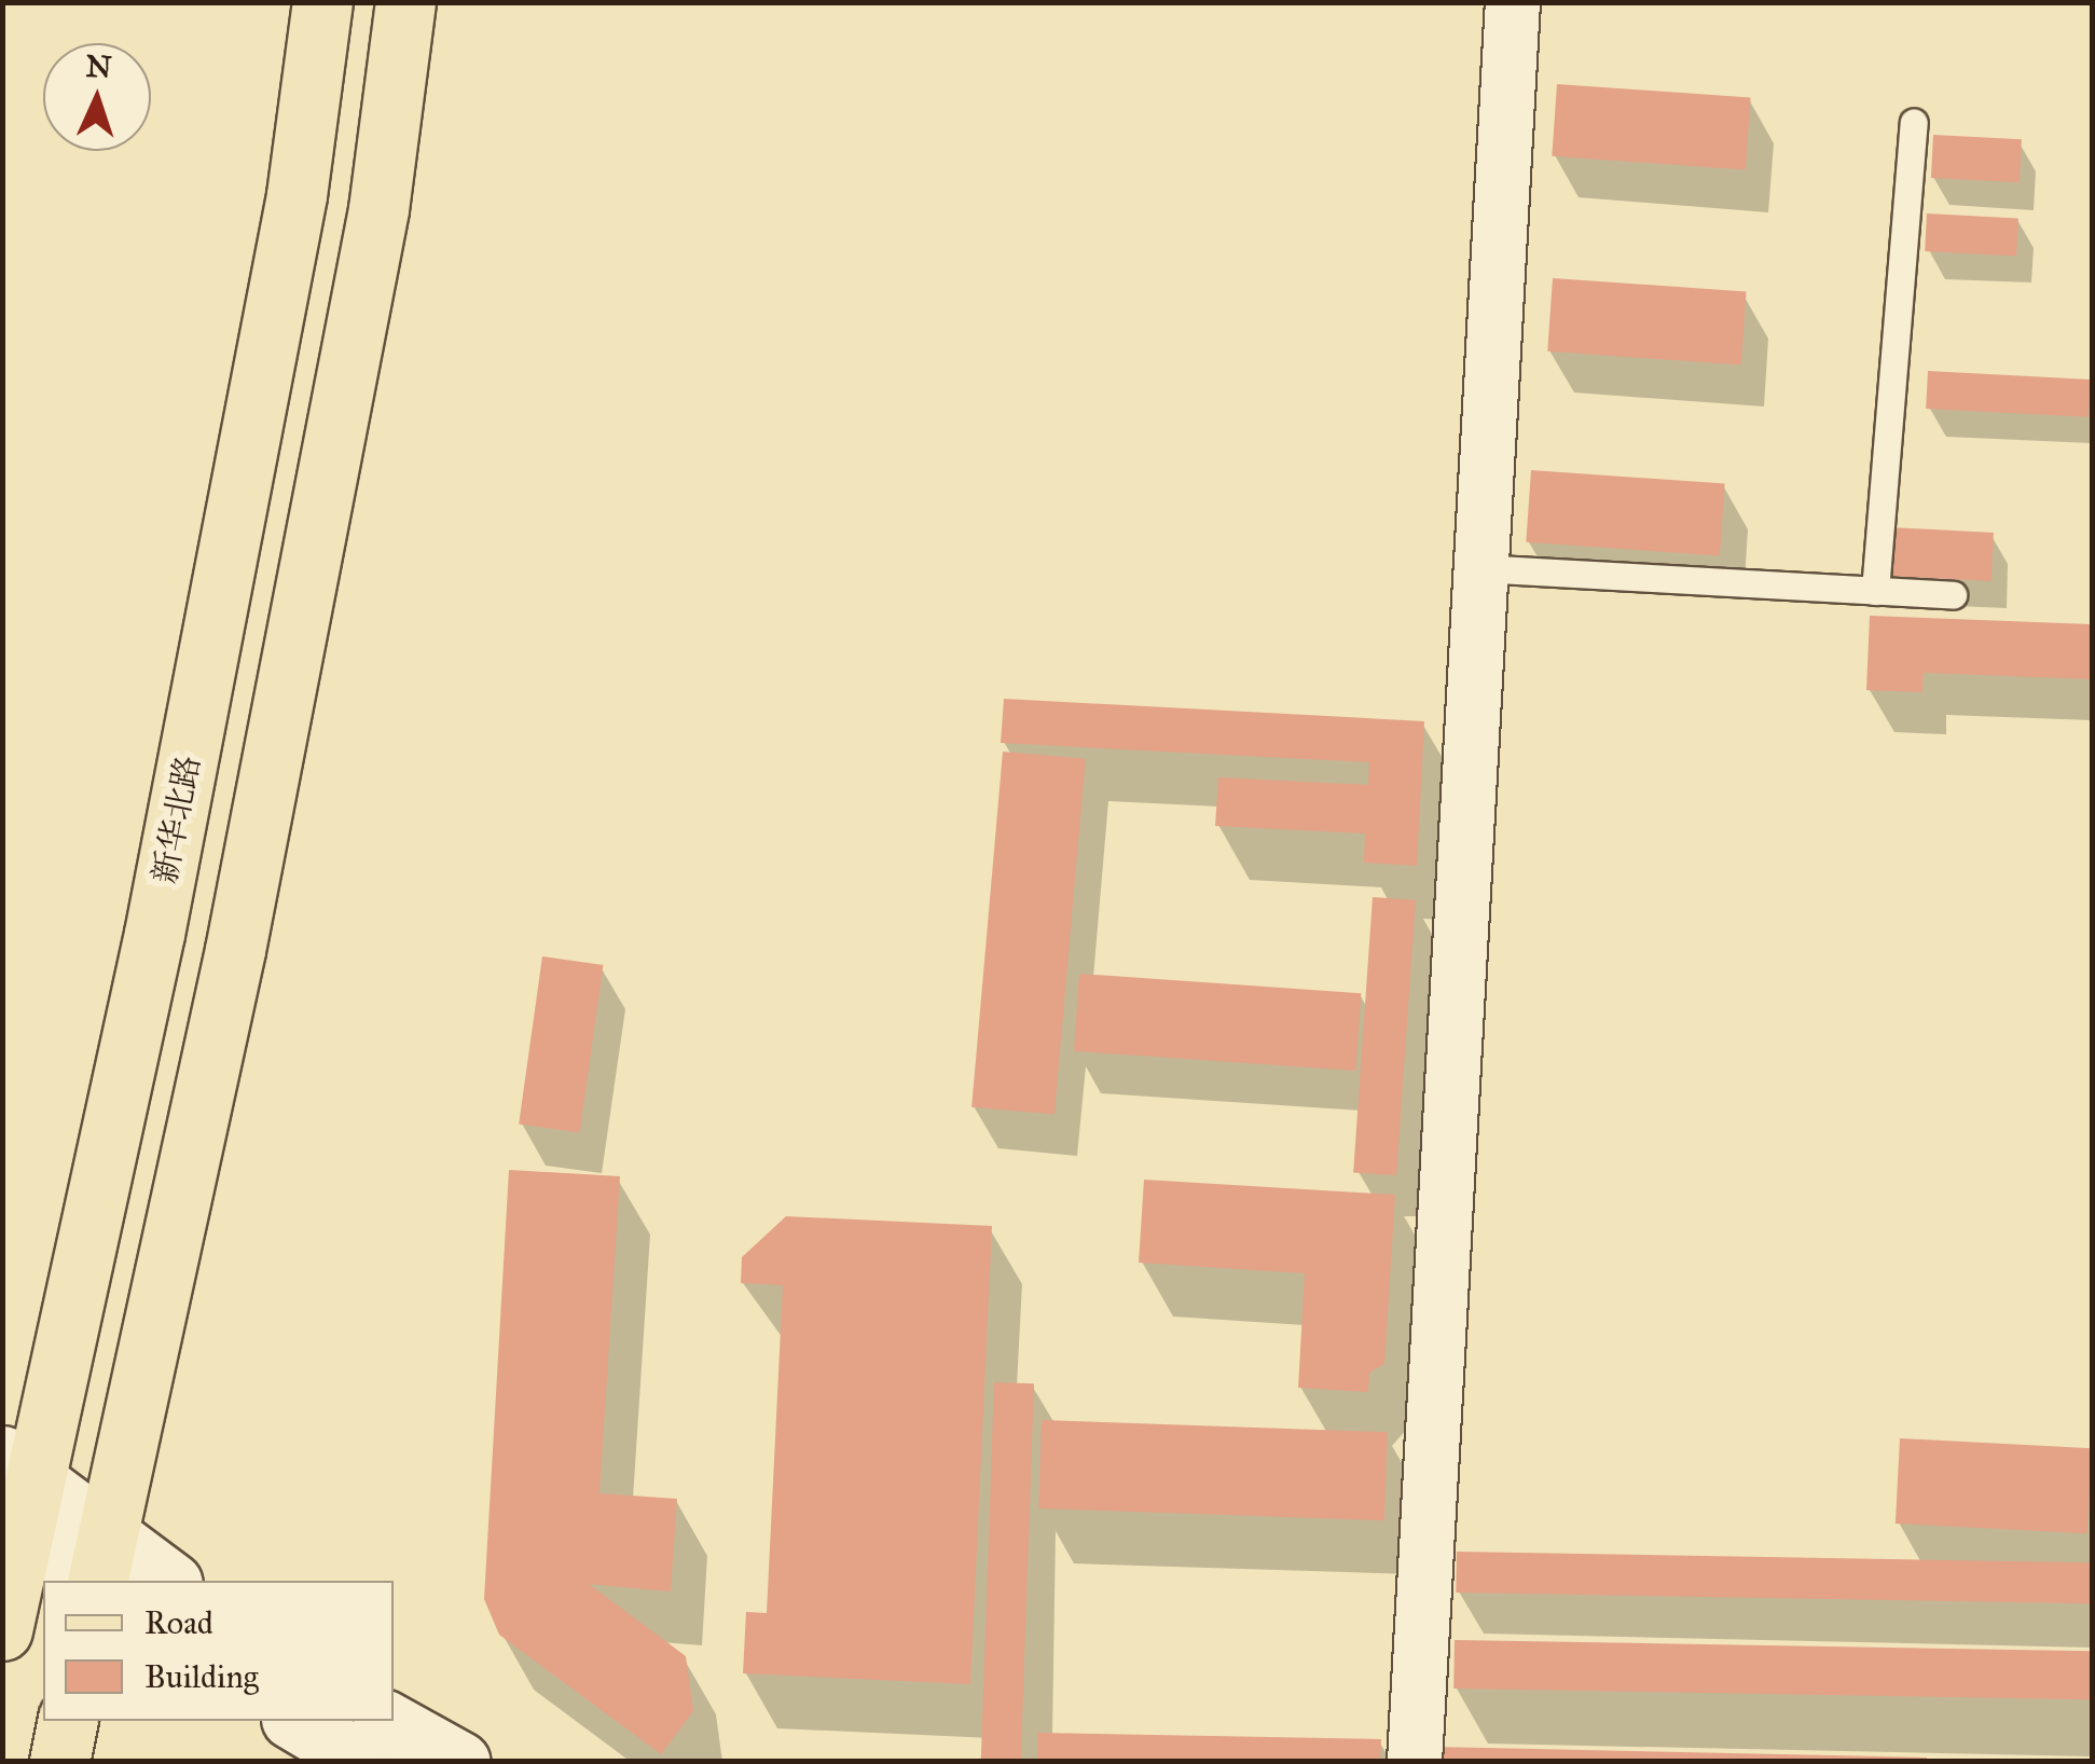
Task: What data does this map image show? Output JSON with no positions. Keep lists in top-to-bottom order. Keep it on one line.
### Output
{"streets":{"main road":["新华北路"]},"legend":["Road","Building"],"north":"top"}
